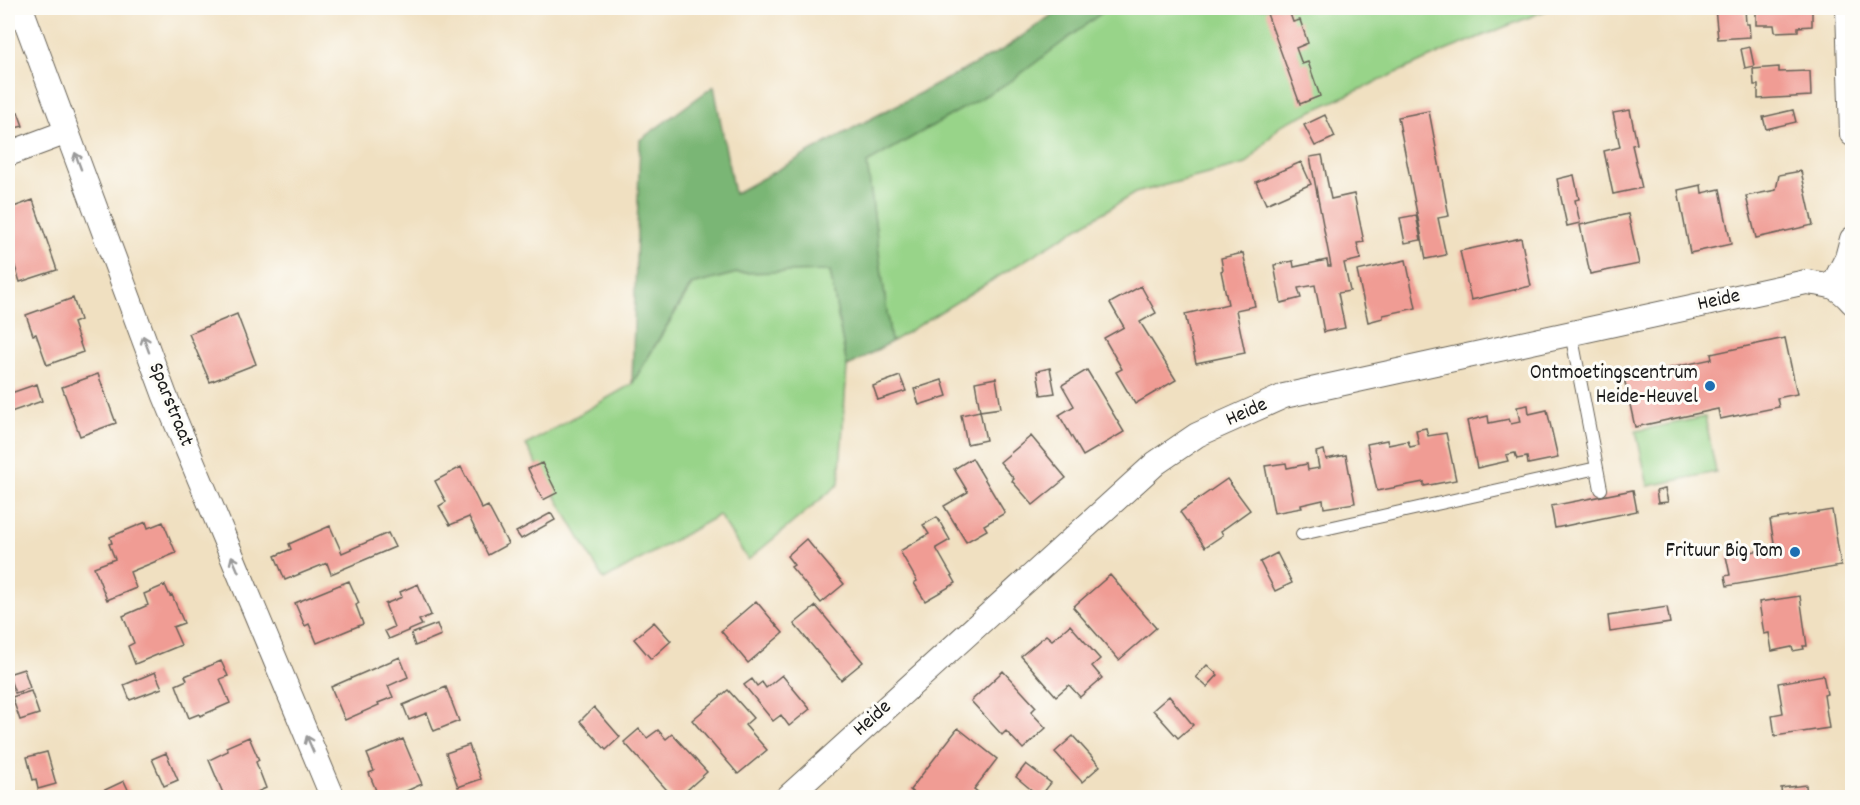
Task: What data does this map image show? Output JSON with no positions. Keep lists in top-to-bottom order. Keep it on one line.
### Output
{"streets":{"street":["Heide","Sparstraat"]},"one_way":["Sparstraat"],"places":["Ontmoetingscentrum Heide-Heuvel","Frituur Big Tom"]}
